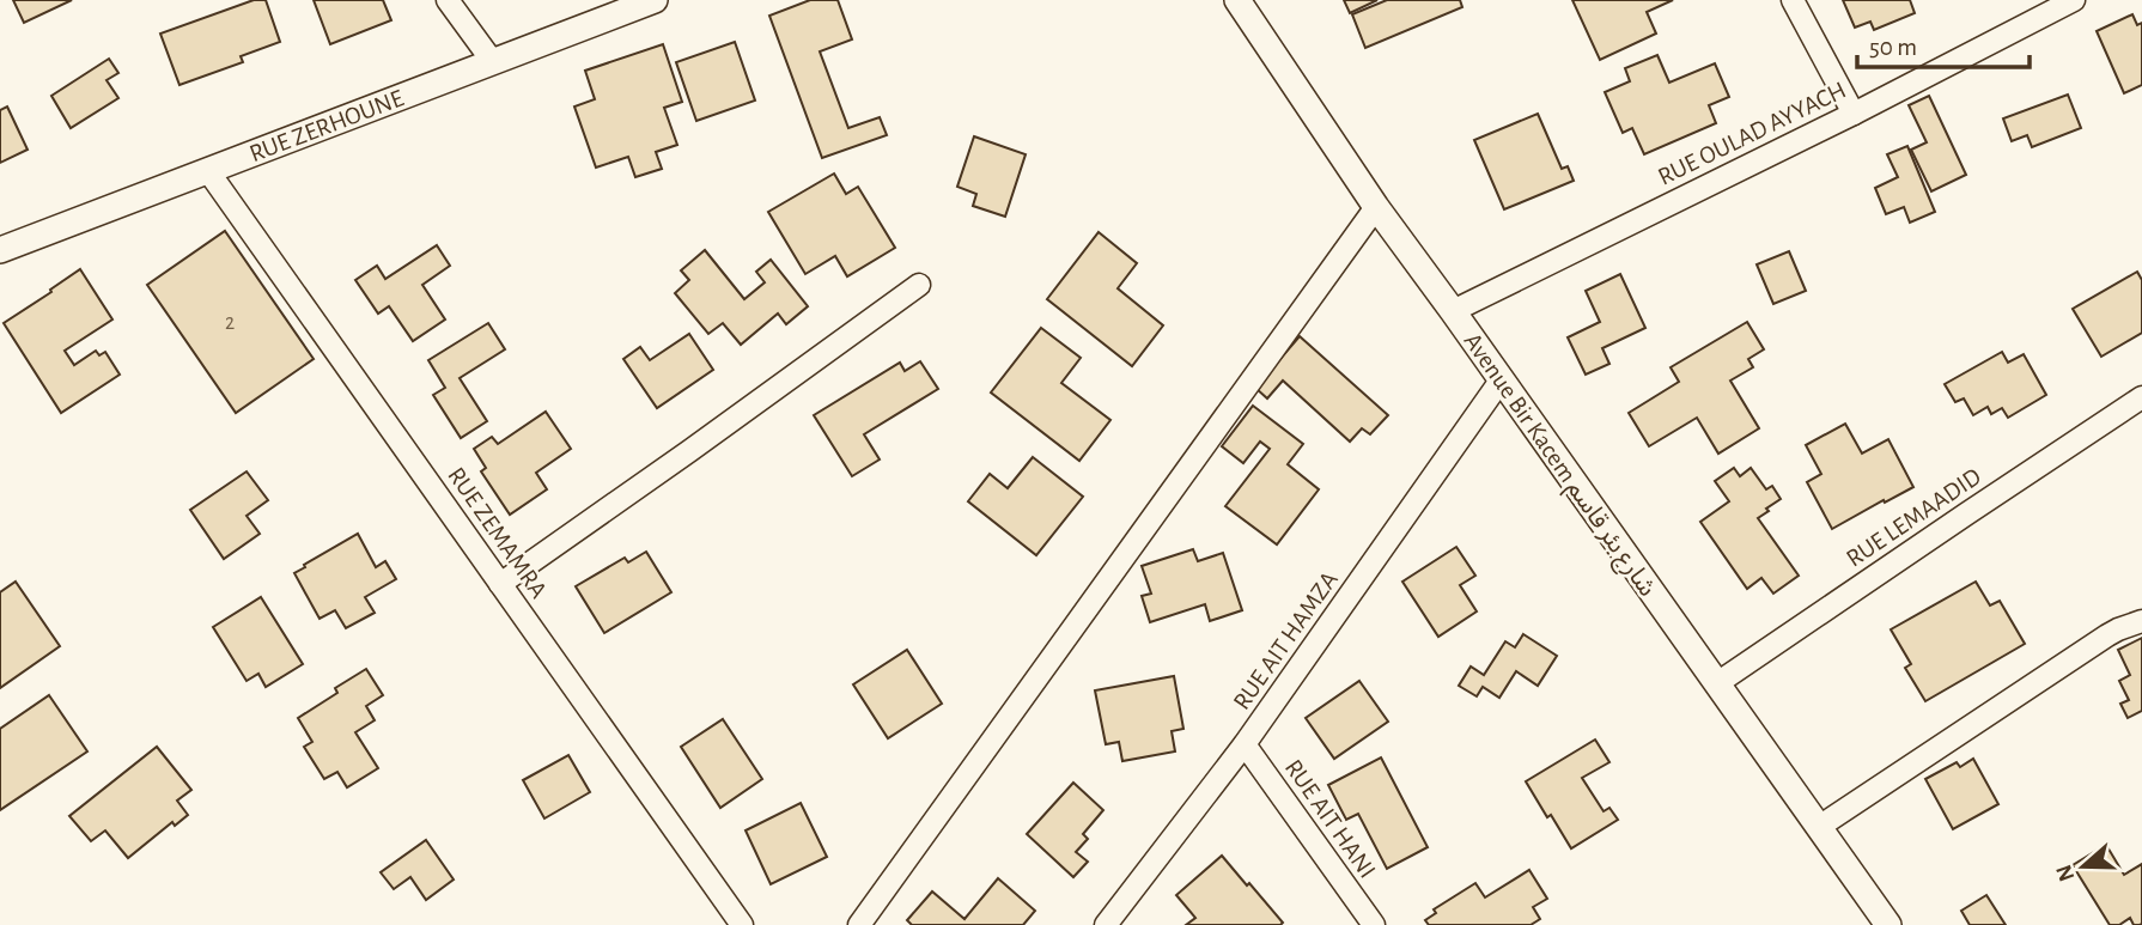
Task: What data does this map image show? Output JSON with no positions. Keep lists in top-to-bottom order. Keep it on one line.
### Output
{"streets":{"street":["RUE ZERHOUNE","RUE OULAD AYYACH","Avenue Bir Kacem شارع بئر قاسم","RUE LEMAADID","RUE ZEMAMRA","RUE AIT HAMZA","RUE AIT HANI"]},"crossings":[["RUE ZERHOUNE","RUE ZEMAMRA"],["RUE OULAD AYYACH","Avenue Bir Kacem شارع بئر قاسم"],["Avenue Bir Kacem شارع بئر قاسم","RUE LEMAADID"],["Avenue Bir Kacem شارع بئر قاسم","RUE AIT HAMZA"],["RUE AIT HAMZA","RUE AIT HANI"]],"house_numbers":["2"],"scale_bar":"50 m","north":"left"}
